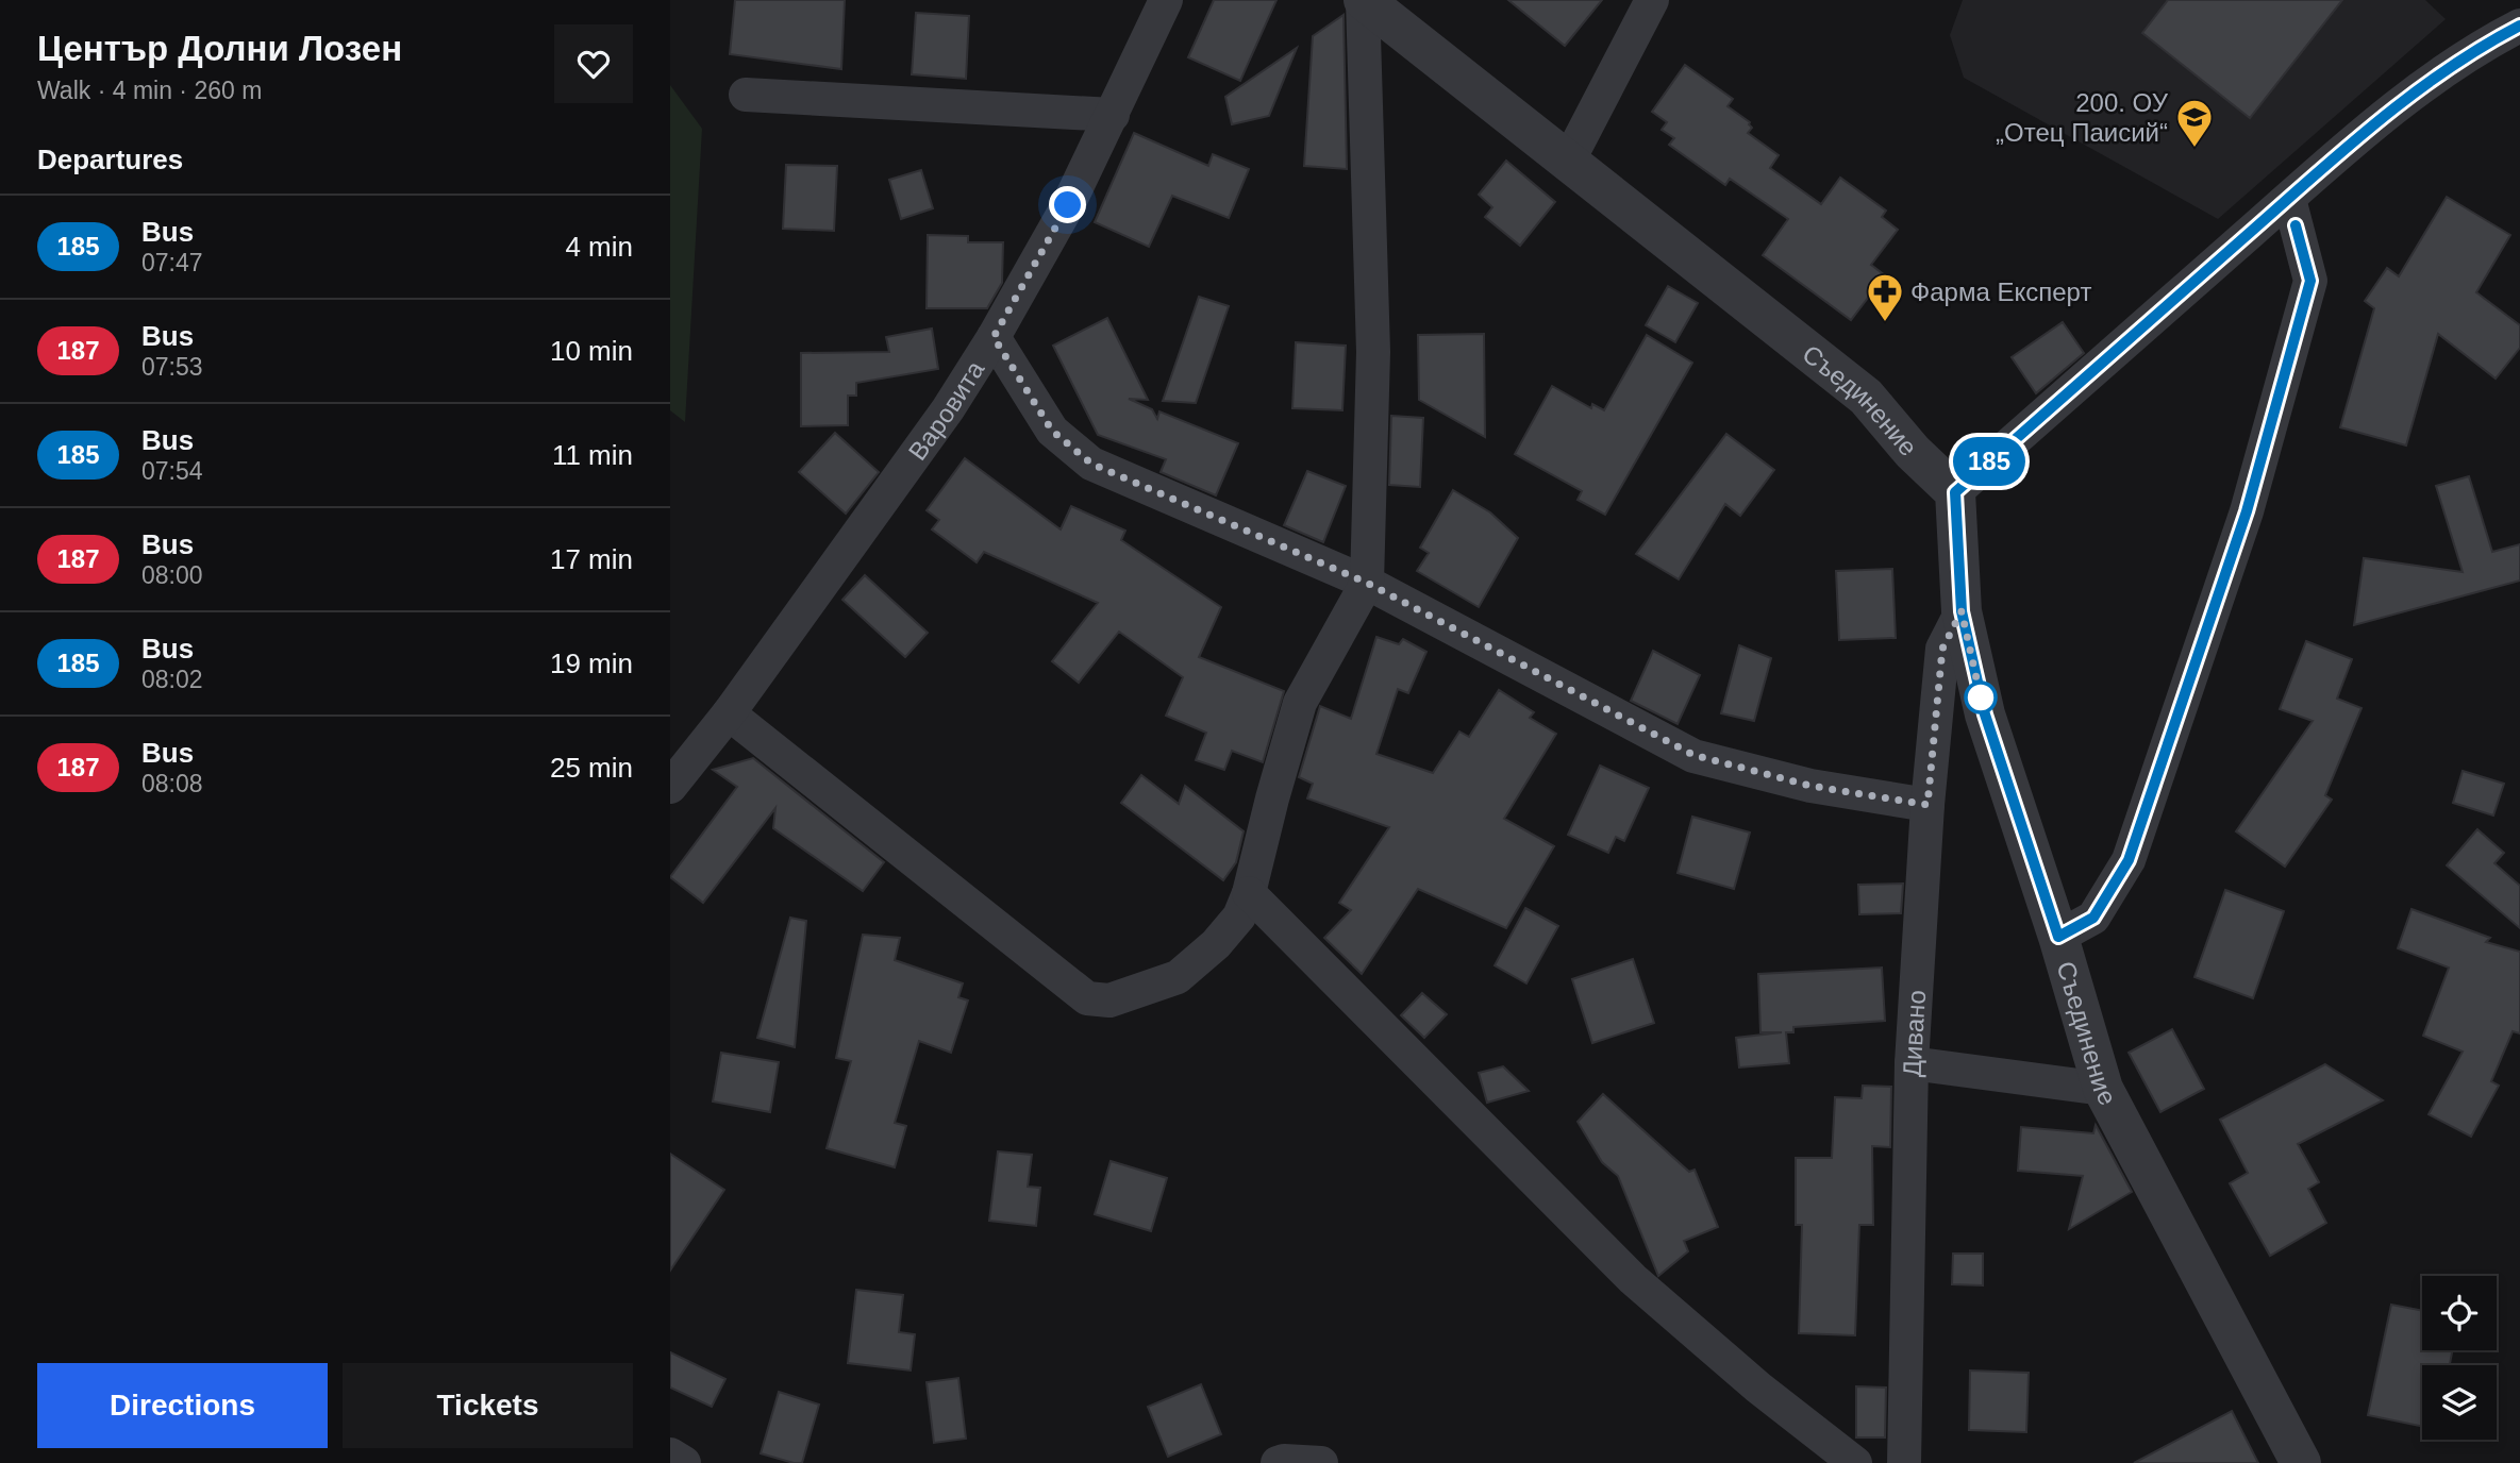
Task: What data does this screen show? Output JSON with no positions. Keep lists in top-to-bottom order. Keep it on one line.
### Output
{"streets":{"street":["Съединение","Варовита","Дивано"]},"crossings":[["Съединение","Дивано"]],"places":{"school or university":["200. ОУ „Отец Паисий“"],"pharmacy":["Фарма Експерт"]},"lines":["bus line 185"],"page":{"heading":[["Център Долни Лозен","Walk · 4 min · 260 m"],"Departures"],"on_map":"185","list":[{"mark":"185","name":"Bus","note":"07:47","value":"4 min"},{"mark":"187","name":"Bus","note":"07:53","value":"10 min"},{"mark":"185","name":"Bus","note":"07:54","value":"11 min"},{"mark":"187","name":"Bus","note":"08:00","value":"17 min"},{"mark":"185","name":"Bus","note":"08:02","value":"19 min"},{"mark":"187","name":"Bus","note":"08:08","value":"25 min"}],"buttons":["Directions","Tickets"]}}
